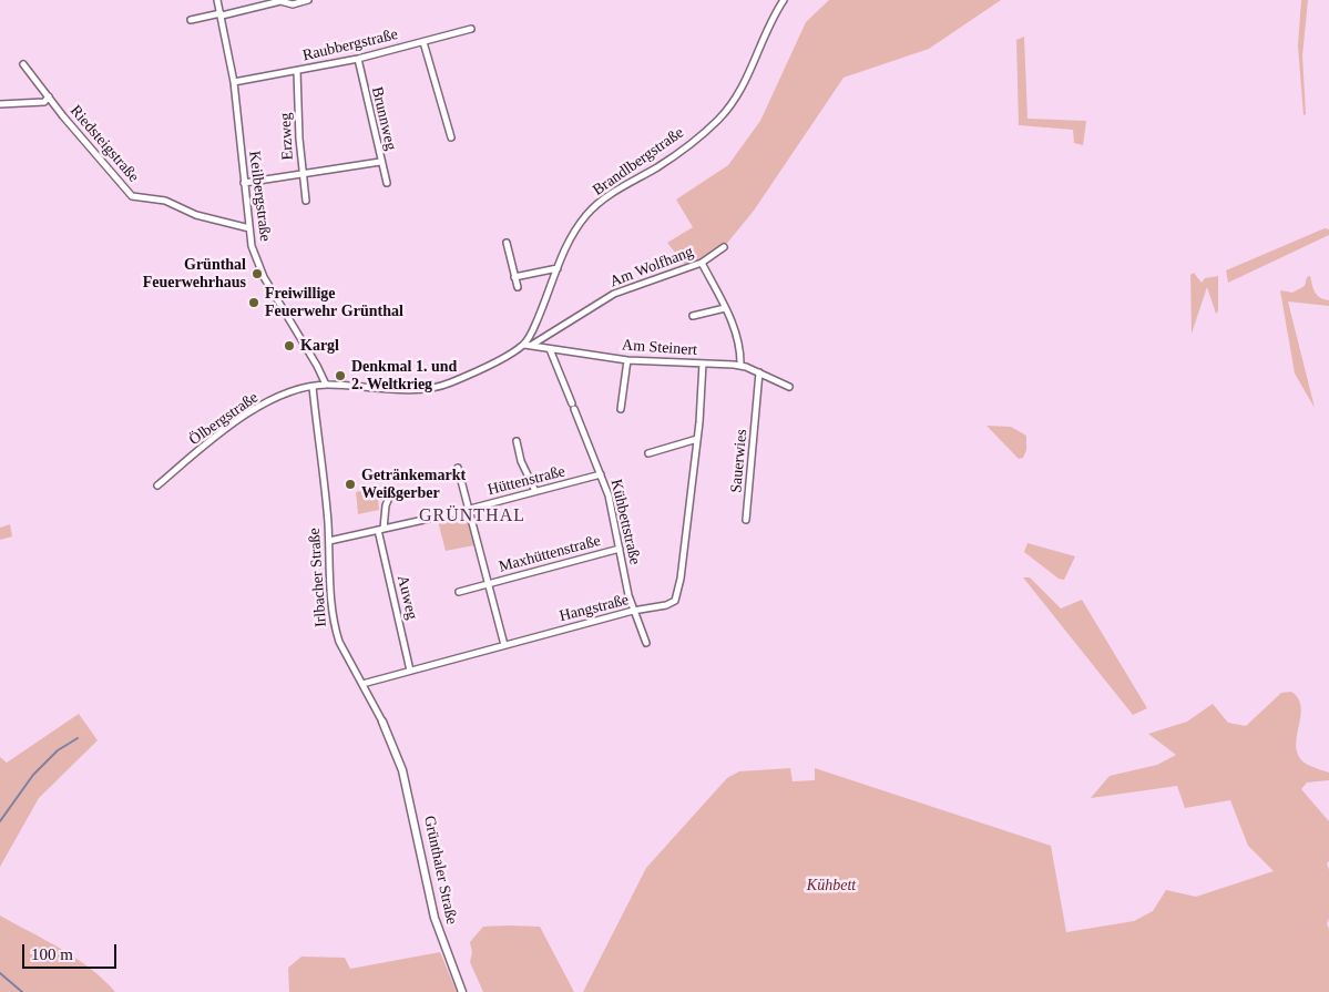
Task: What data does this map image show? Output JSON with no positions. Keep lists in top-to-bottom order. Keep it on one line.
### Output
{"streets":{"street":["Raubbergstraße","Brunnweg","Erzweg","Riedsteigstraße","Brandlbergstraße","Keilbergstraße","Am Wolfhang","Am Steinert","Ölbergstraße","Sauerwies","Hüttenstraße","Kühbettstraße","Maxhüttenstraße","Irlbacher Straße","Auweg","Hangstraße","Grünthaler Straße"]},"crossings":[["Raubbergstraße","Brunnweg"],["Raubbergstraße","Erzweg"],["Raubbergstraße","Keilbergstraße"],["Riedsteigstraße","Keilbergstraße"],["Brandlbergstraße","Am Steinert"],["Am Wolfhang","Am Steinert"],["Am Steinert","Sauerwies"],["Am Steinert","Kühbettstraße"],["Am Steinert","Hangstraße"],["Ölbergstraße","Irlbacher Straße"],["Hüttenstraße","Kühbettstraße"],["Hüttenstraße","Maxhüttenstraße"],["Hüttenstraße","Irlbacher Straße"],["Hüttenstraße","Auweg"],["Kühbettstraße","Maxhüttenstraße"],["Kühbettstraße","Hangstraße"],["Maxhüttenstraße","Hangstraße"],["Irlbacher Straße","Hangstraße"],["Irlbacher Straße","Grünthaler Straße"],["Auweg","Hangstraße"]],"districts":["GRÜNTHAL"],"parks":["Kühbett"],"places":["Grünthal Feuerwehrhaus","Freiwillige Feuerwehr Grünthal","Kargl","Denkmal 1. und 2. Weltkrieg","Getränkemarkt Weißgerber"],"scale_bar":"100 m"}
